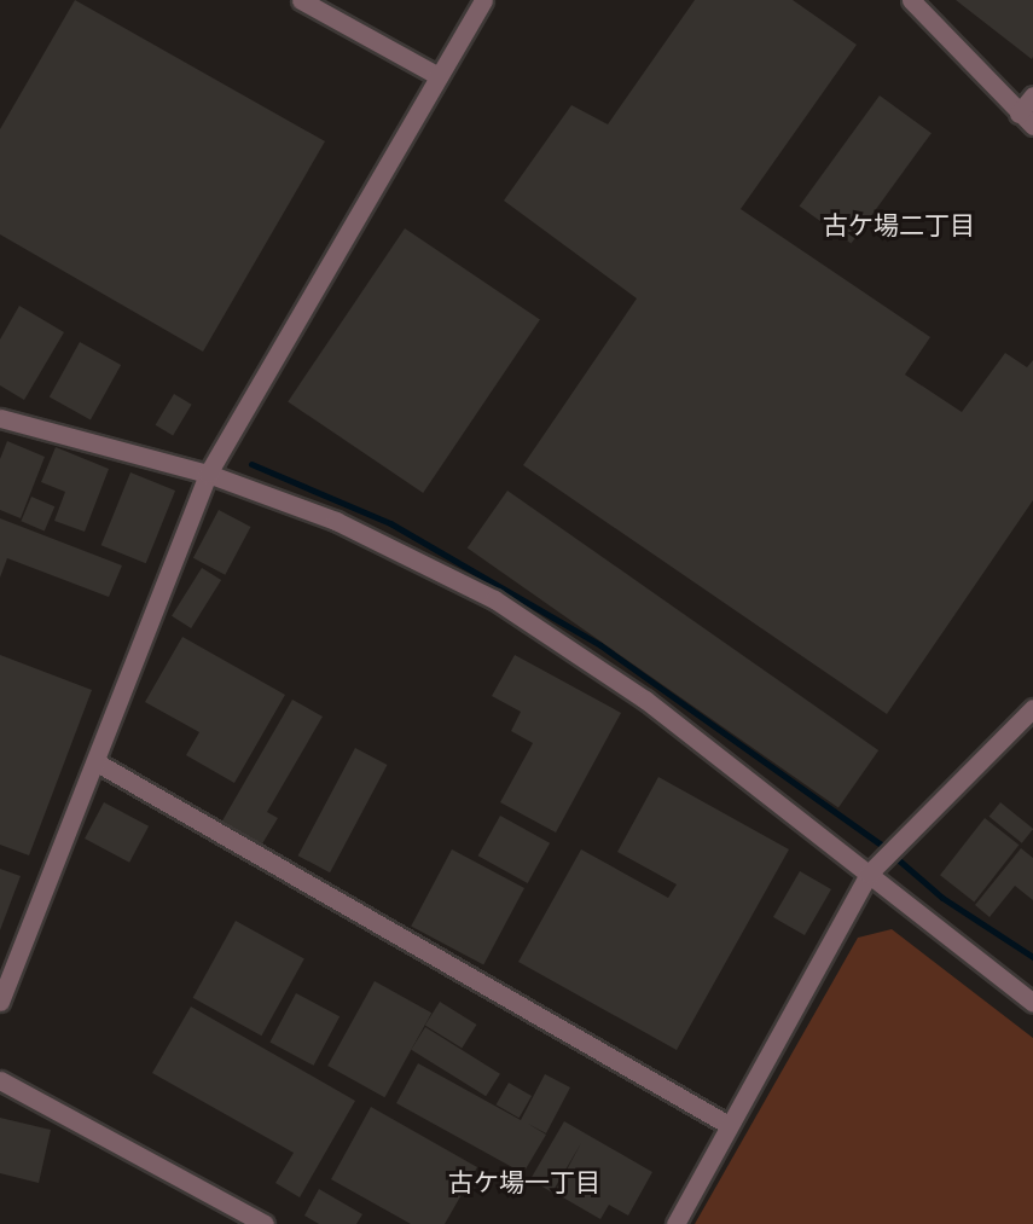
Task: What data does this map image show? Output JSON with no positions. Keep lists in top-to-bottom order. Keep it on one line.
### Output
{"districts":["古ケ場二丁目","古ケ場一丁目"]}
